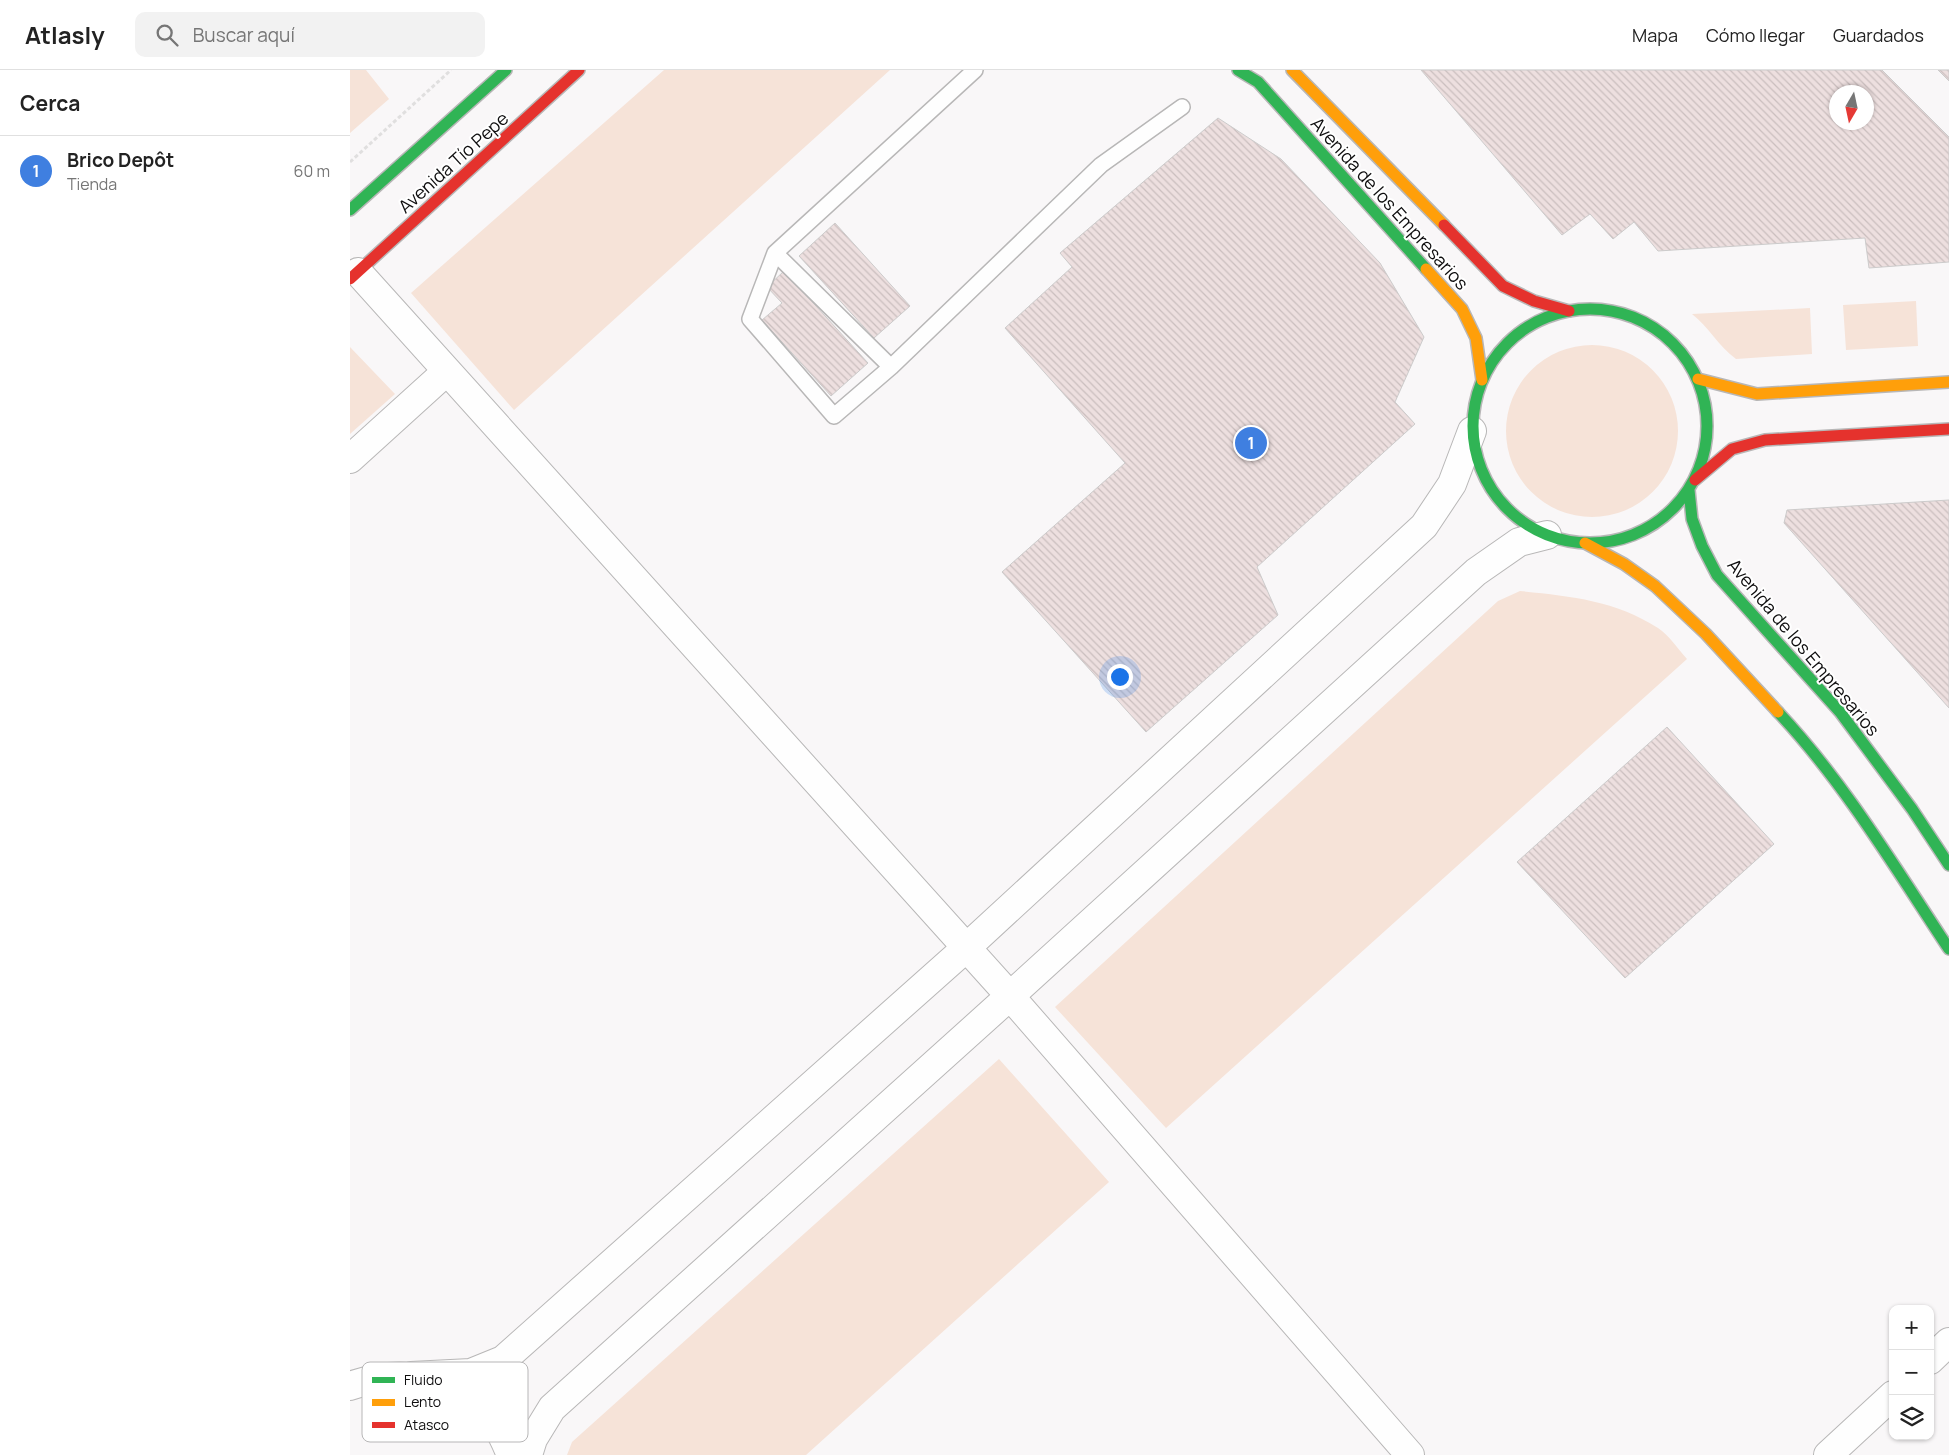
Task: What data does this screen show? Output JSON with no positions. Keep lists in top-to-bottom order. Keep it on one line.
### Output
{"streets":{"street":["Avenida Tío Pepe","Avenida de los Empresarios"]},"legend":["Fluido","Lento","Atasco"],"north":"bottom","page":{"header":"Atlasly","search":"Buscar aquí","nav":["Mapa","Cómo llegar","Guardados"],"heading":"Cerca","list":[{"mark":"1","name":"Brico Depôt","note":"Tienda","value":"60 m"}],"pins":"1","map_buttons":["+","−"]}}
